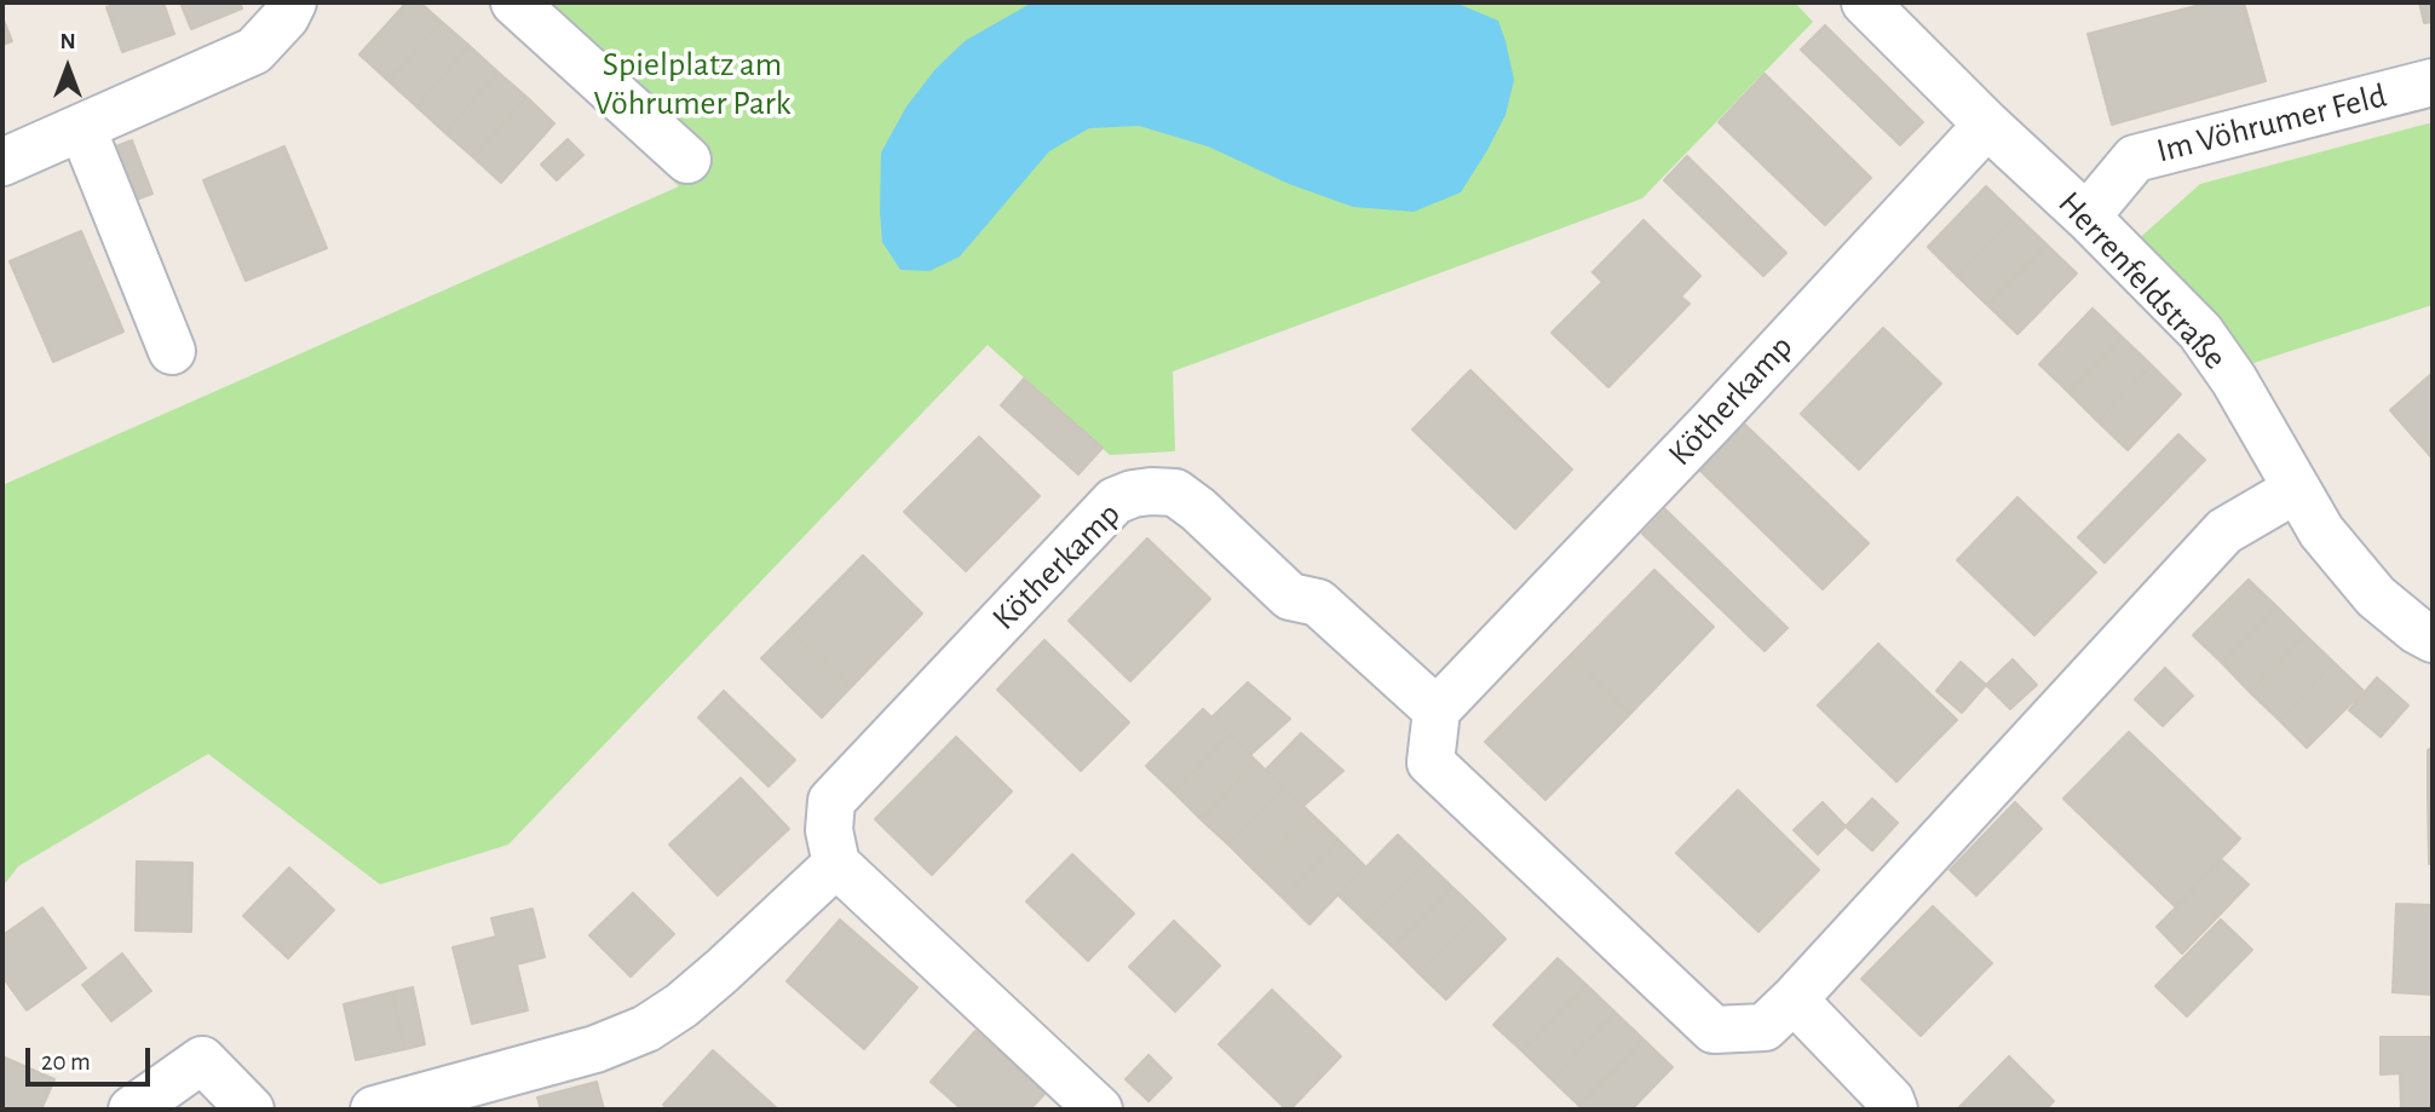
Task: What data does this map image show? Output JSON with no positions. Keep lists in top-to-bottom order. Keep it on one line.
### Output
{"streets":{"street":["Im Vöhrumer Feld","Herrenfeldstraße","Kötherkamp"]},"crossings":[["Im Vöhrumer Feld","Herrenfeldstraße"],["Herrenfeldstraße","Kötherkamp"]],"parks":["Spielplatz am Vöhrumer Park"],"scale_bar":"20 m","north":"top"}
